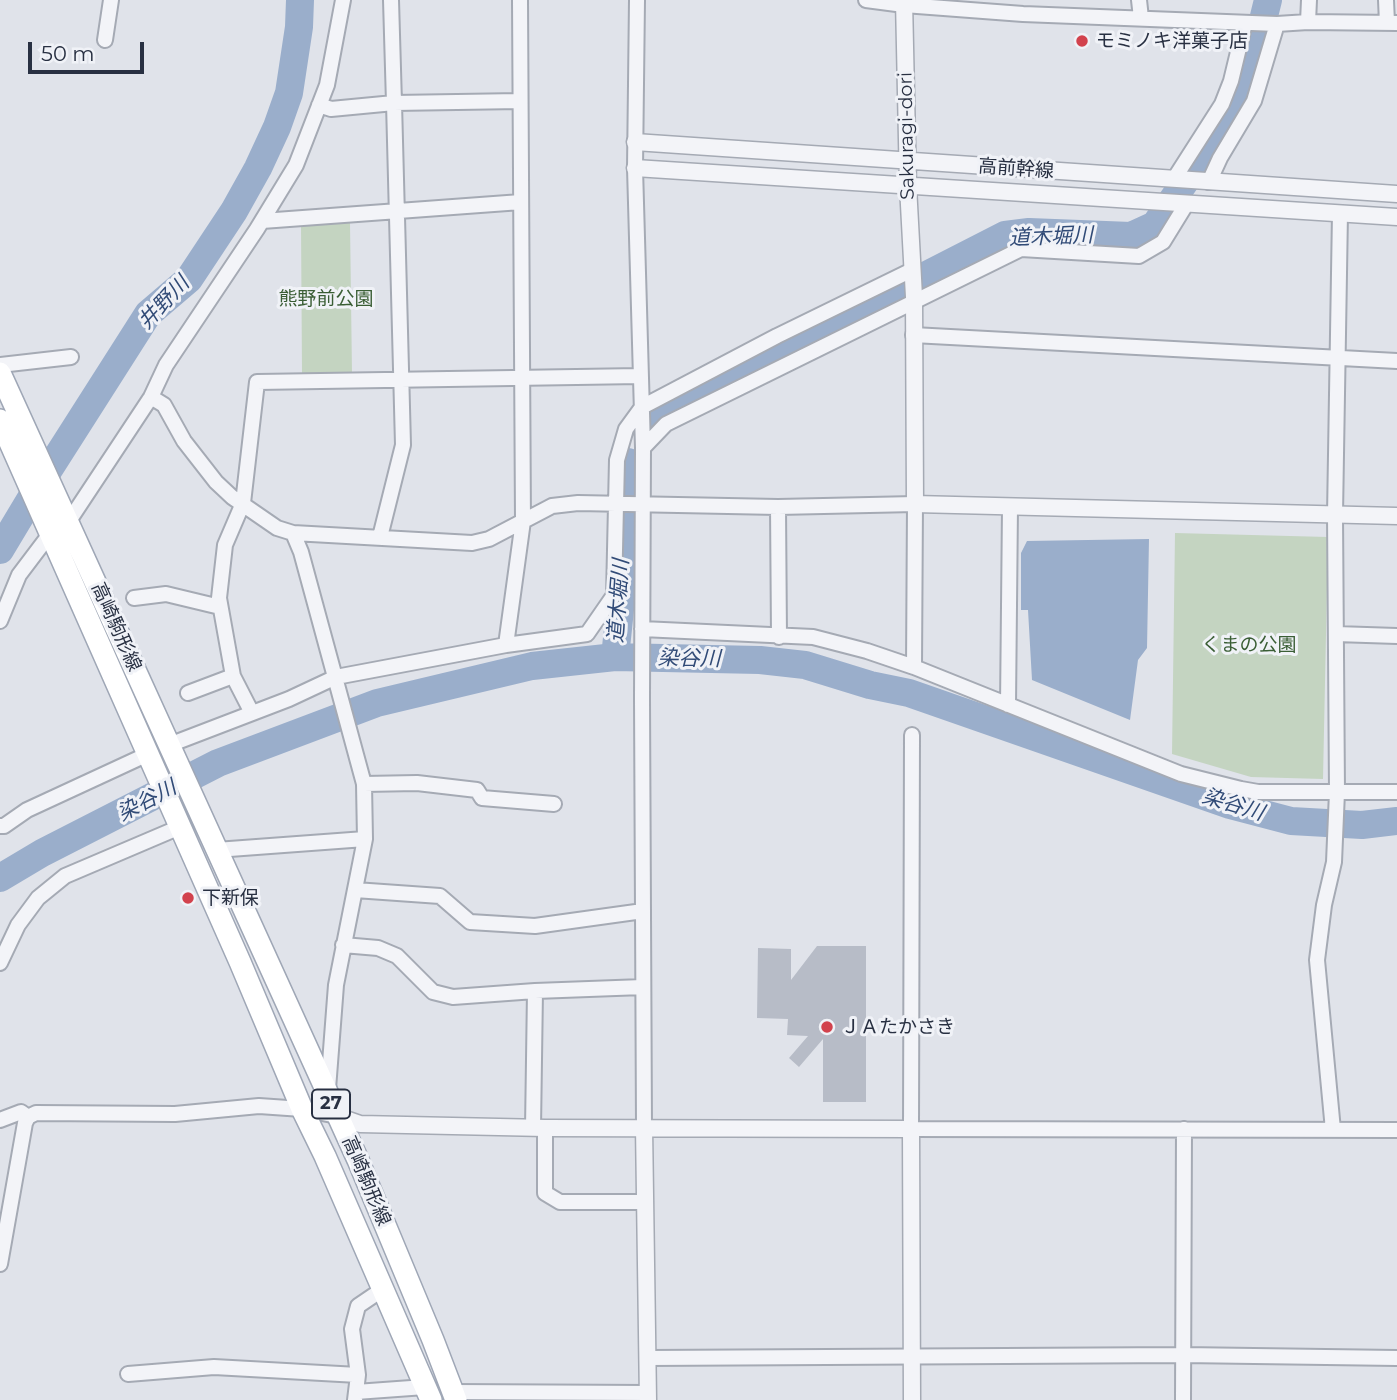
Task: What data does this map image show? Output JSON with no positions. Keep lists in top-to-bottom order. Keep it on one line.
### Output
{"streets":{"main road":["高崎駒形線","27"],"street":["Sakuragi-dori","高前幹線"]},"crossings":[["Sakuragi-dori","高前幹線"],["高崎駒形線","27"]],"water":["道木堀川","井野川","染谷川"],"parks":["熊野前公園","くまの公園"],"places":["モミノキ洋菓子店","下新保","ＪＡたかさき"],"scale_bar":"50 m"}
